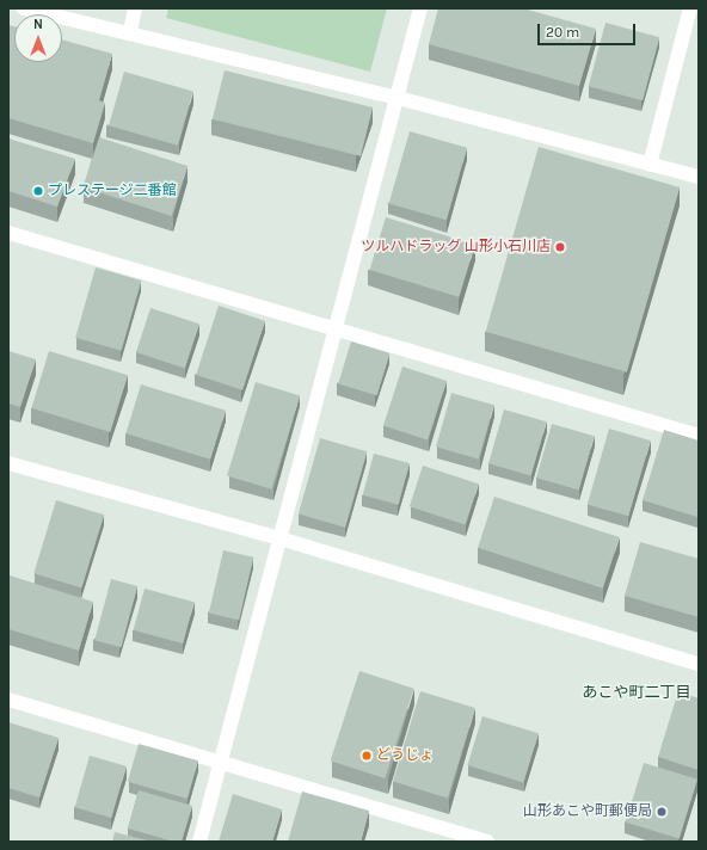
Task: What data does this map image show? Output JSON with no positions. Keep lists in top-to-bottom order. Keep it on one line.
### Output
{"districts":["あこや町二丁目"],"places":["プレステージ二番館","ツルハドラッグ 山形小石川店","どうじょ","山形あこや町郵便局"],"scale_bar":"20 m","north":"top"}
